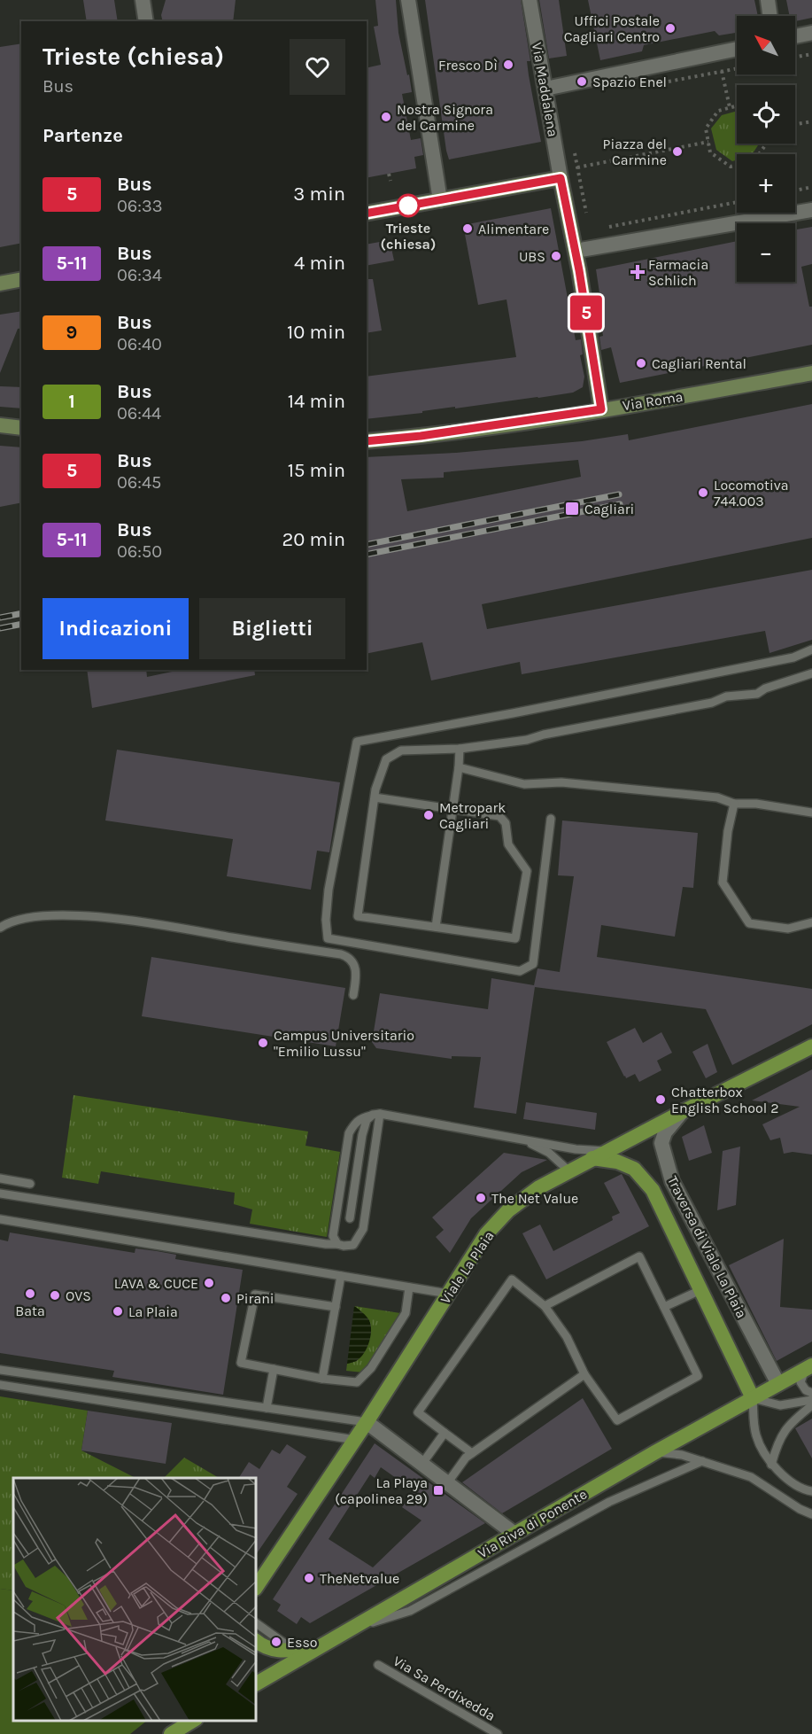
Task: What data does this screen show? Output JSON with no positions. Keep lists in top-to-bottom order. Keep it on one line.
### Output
{"streets":{"main road":["Via Roma","Traversa di Viale La Plaia","Viale La Plaia","Via Riva di Ponente"],"street":["Via Maddalena"],"lane":["Via Sa Perdixedda"]},"crossings":[["Traversa di Viale La Plaia","Viale La Plaia"],["Traversa di Viale La Plaia","Via Riva di Ponente"]],"places":{"other":["Uffici Postale Cagliari Centro","Fresco Dì","Spazio Enel","Nostra Signora del Carmine","Piazza del Carmine","Trieste (chiesa)","Alimentare","UBS","Cagliari Rental","Locomotiva 744.003","Metropark Cagliari","Campus Universitario \"Emilio Lussu\"","Chatterbox English School 2","The Net Value","LAVA & CUCE","Bata","OVS","Pirani","La Plaia","TheNetvalue","Esso"],"health":["Farmacia Schlich"],"transit":["Cagliari","La Playa (capolinea 29)"]},"lines":["bus line 5"],"north":"top left","page":{"on_map":"5","map_buttons":["+","−"],"heading":[["Trieste (chiesa)","Bus"],"Partenze"],"list":[{"mark":"5","name":"Bus","note":"06:33","value":"3 min"},{"mark":"5-11","name":"Bus","note":"06:34","value":"4 min"},{"mark":"9","name":"Bus","note":"06:40","value":"10 min"},{"mark":"1","name":"Bus","note":"06:44","value":"14 min"},{"mark":"5","name":"Bus","note":"06:45","value":"15 min"},{"mark":"5-11","name":"Bus","note":"06:50","value":"20 min"}],"buttons":["Indicazioni","Biglietti"]}}
